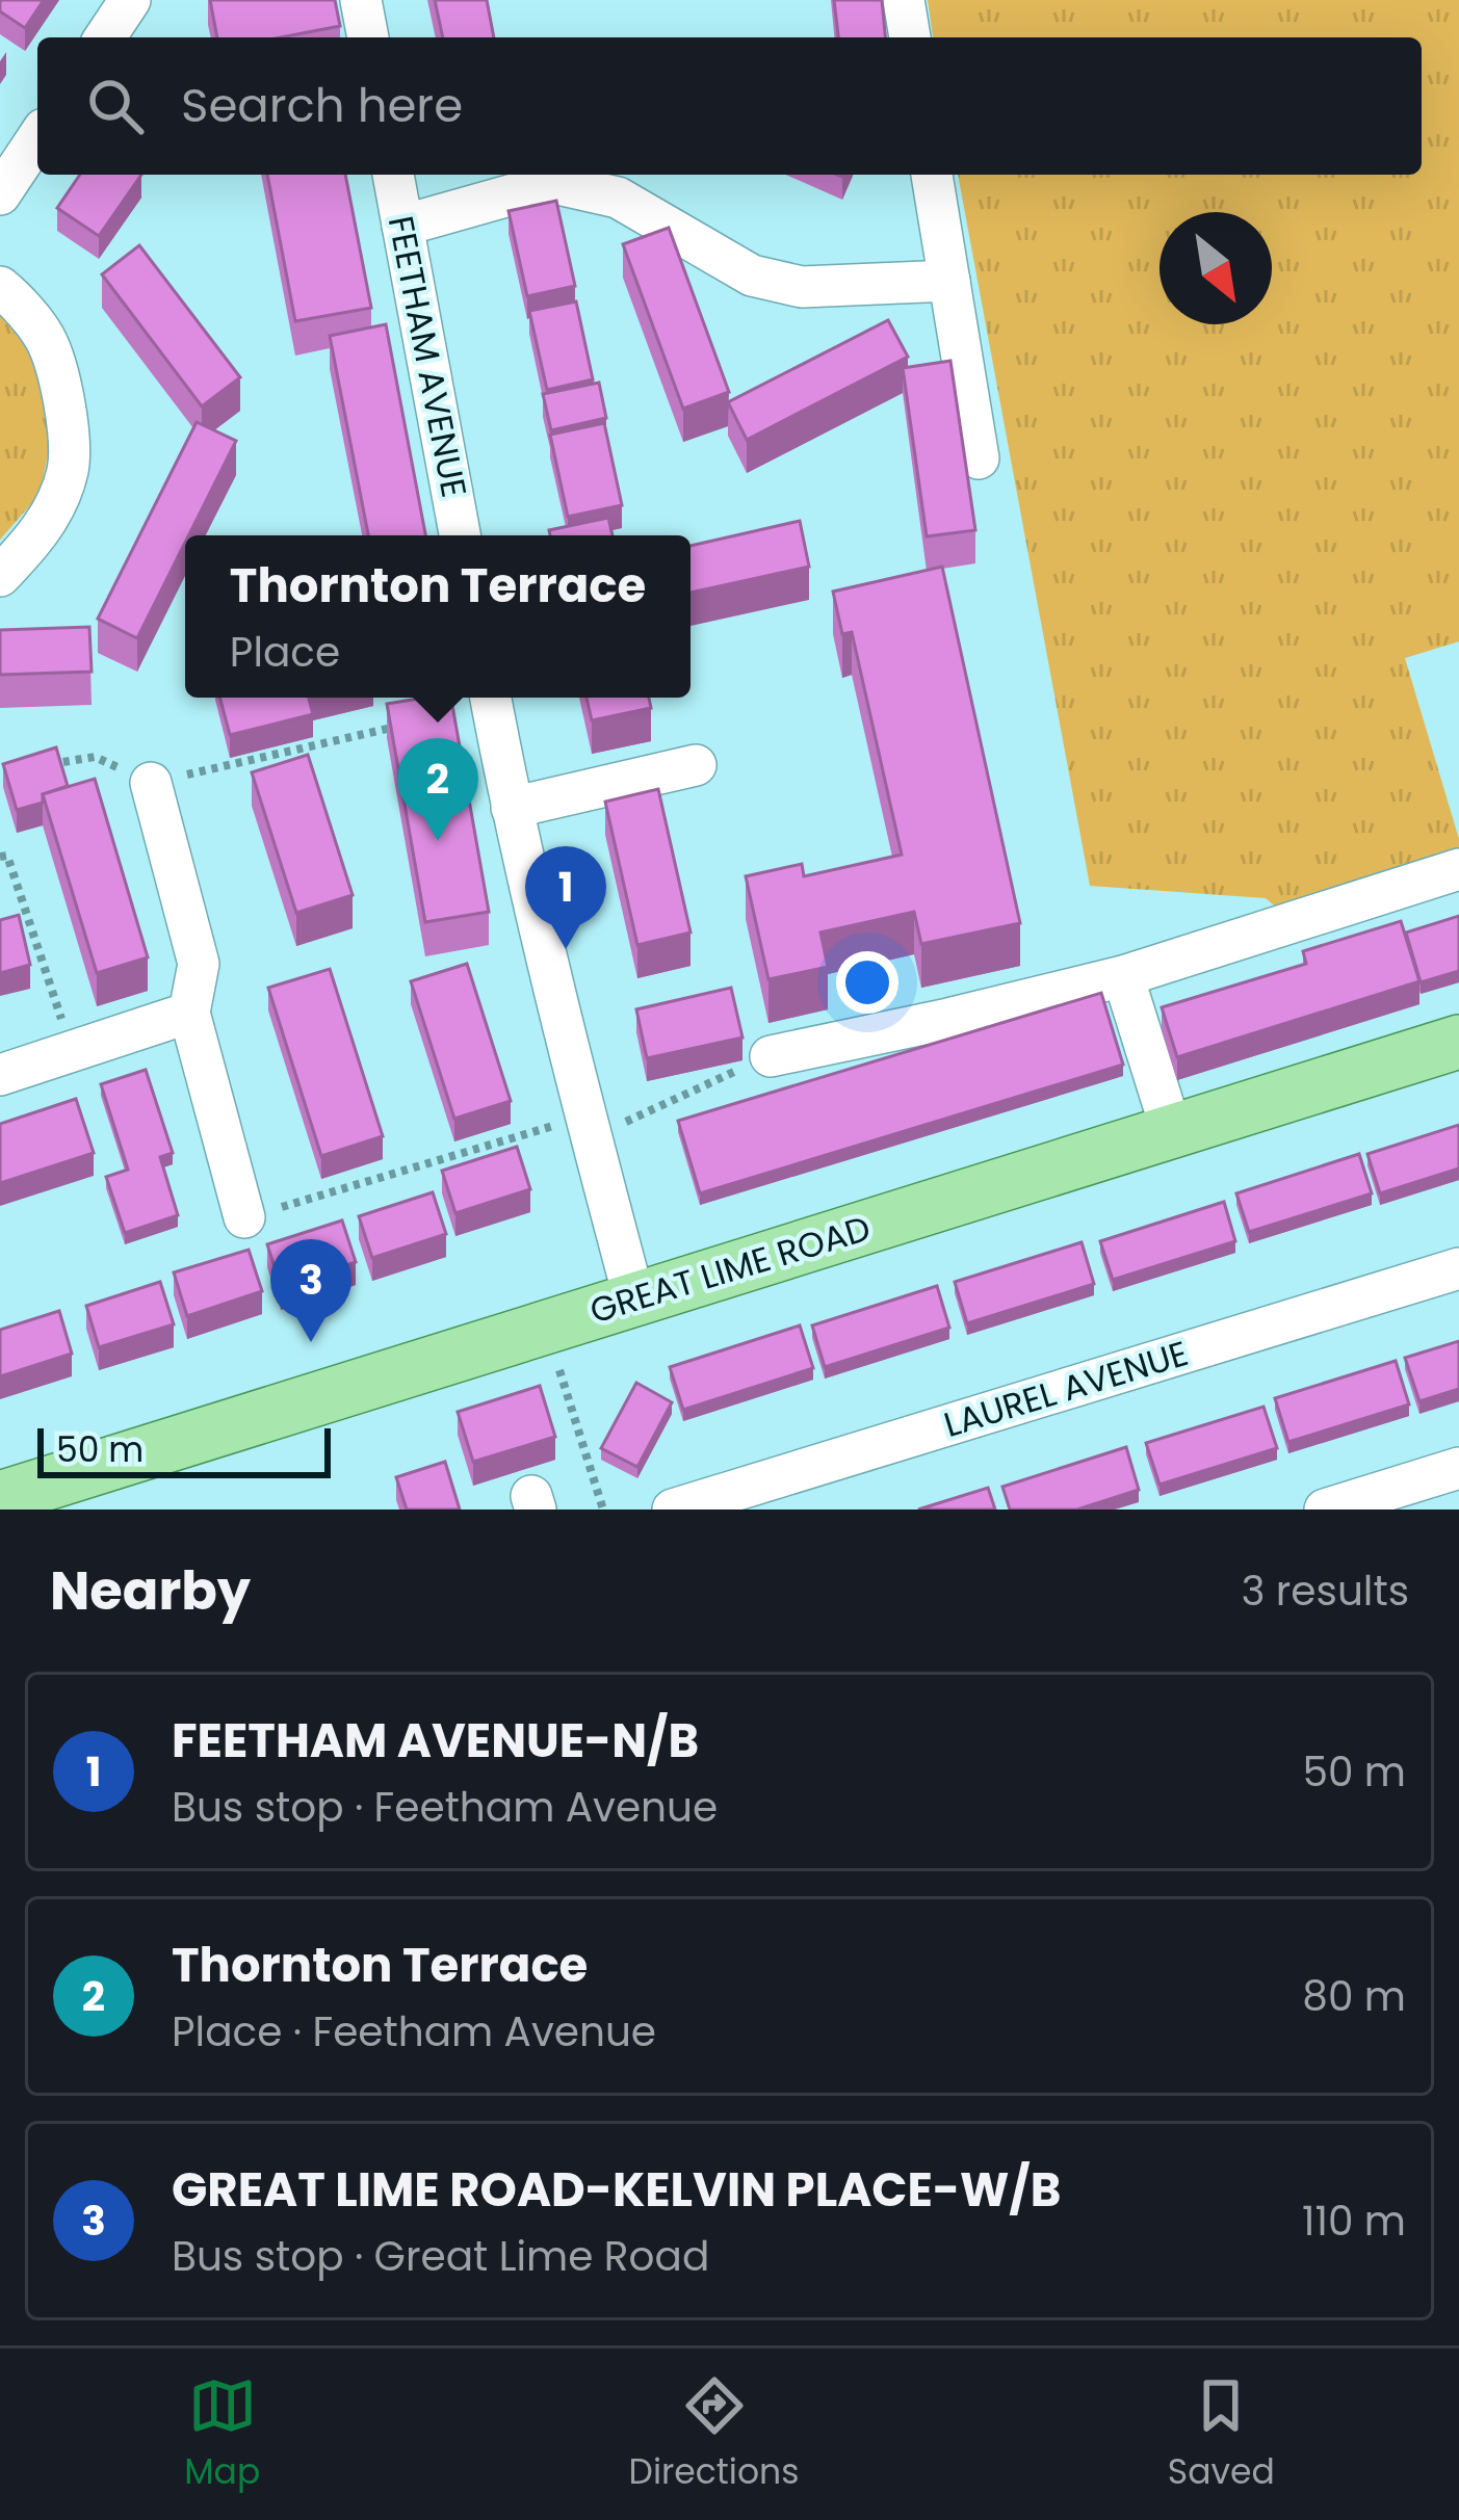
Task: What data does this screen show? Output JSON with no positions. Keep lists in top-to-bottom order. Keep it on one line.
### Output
{"streets":{"main road":["GREAT LIME ROAD"],"street":["FEETHAM AVENUE","LAUREL AVENUE"]},"scale_bar":"50 m","north":"bottom right","page":{"search":"Search here","popup":["Thornton Terrace","Place"],"pins":["2","1","3"],"scale":"50 m","heading":["Nearby","3 results"],"list":[{"mark":"1","name":"FEETHAM AVENUE-N/B","note":"Bus stop · Feetham Avenue","value":"50 m"},{"mark":"2","name":"Thornton Terrace","note":"Place · Feetham Avenue","value":"80 m"},{"mark":"3","name":"GREAT LIME ROAD-KELVIN PLACE-W/B","note":"Bus stop · Great Lime Road","value":"110 m"}],"nav":["Map","Directions","Saved"]}}
